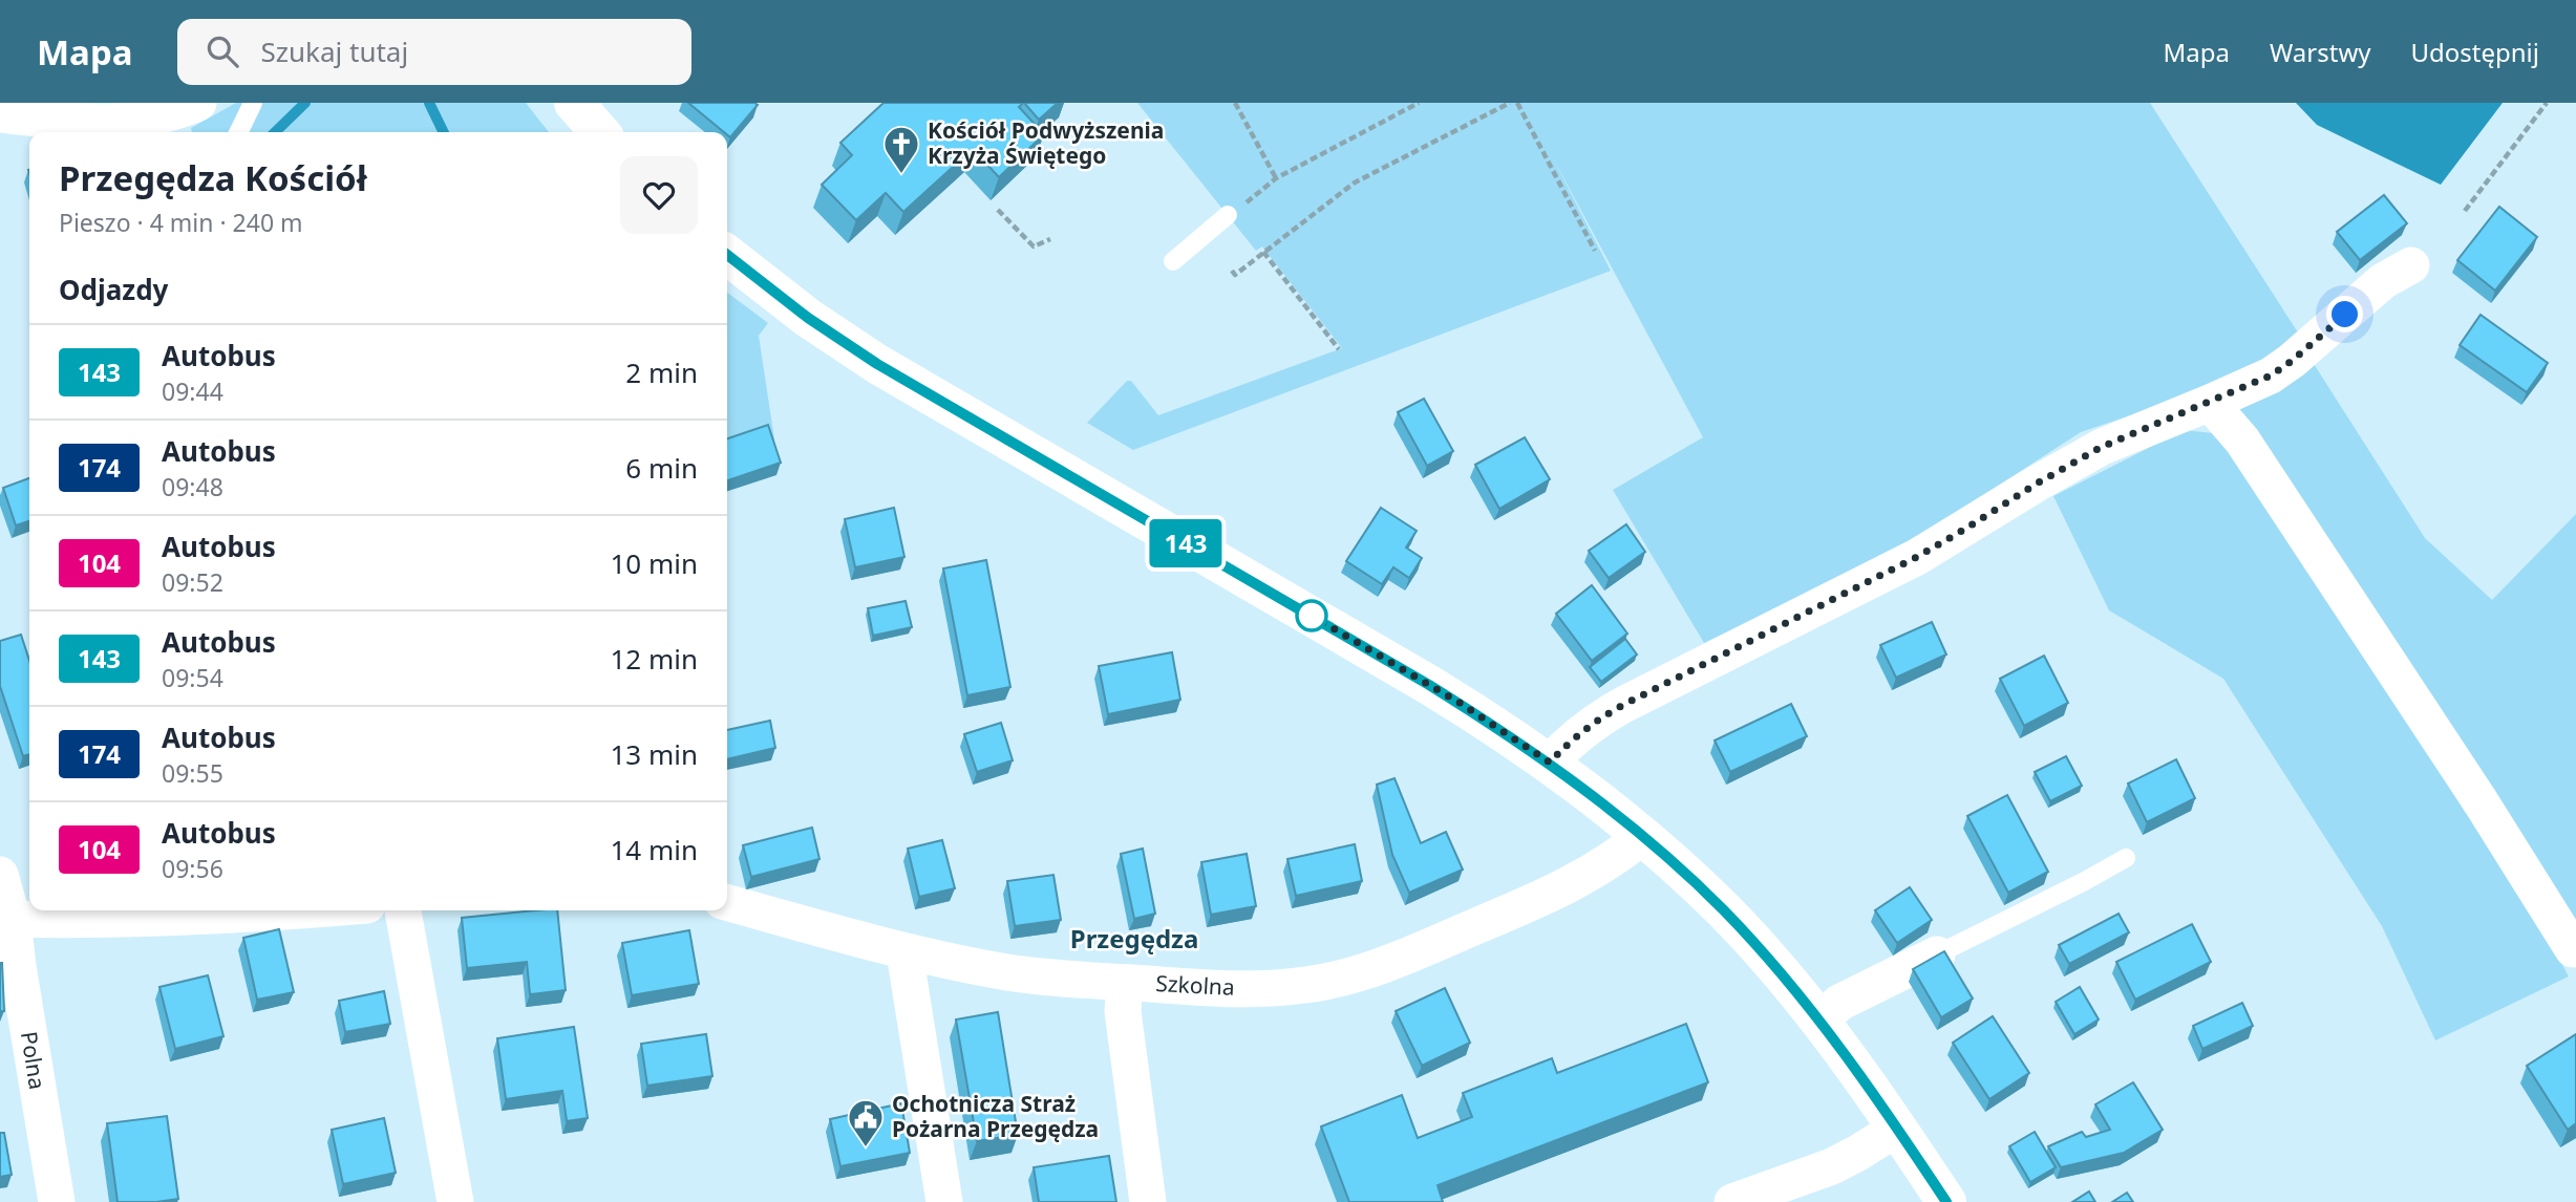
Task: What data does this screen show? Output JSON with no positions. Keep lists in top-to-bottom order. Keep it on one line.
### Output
{"streets":{"street":["Szkolna","Polna"]},"districts":["Przegędza"],"places":{"church":["Kościół Podwyższenia Krzyża Świętego"],"public building":["Ochotnicza Straż Pożarna Przegędza"]},"lines":["bus line 143"],"page":{"header":"Mapa","search":"Szukaj tutaj","nav":["Mapa","Warstwy","Udostępnij"],"on_map":"143","heading":[["Przegędza Kościół","Pieszo · 4 min · 240 m"],"Odjazdy"],"list":[{"mark":"143","name":"Autobus","note":"09:44","value":"2 min"},{"mark":"174","name":"Autobus","note":"09:48","value":"6 min"},{"mark":"104","name":"Autobus","note":"09:52","value":"10 min"},{"mark":"143","name":"Autobus","note":"09:54","value":"12 min"},{"mark":"174","name":"Autobus","note":"09:55","value":"13 min"},{"mark":"104","name":"Autobus","note":"09:56","value":"14 min"}]}}
